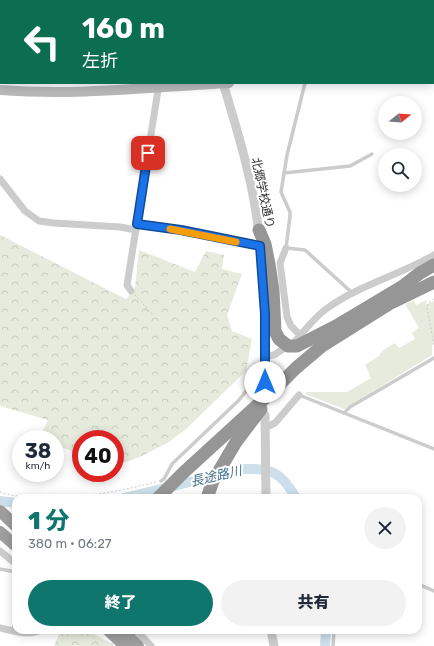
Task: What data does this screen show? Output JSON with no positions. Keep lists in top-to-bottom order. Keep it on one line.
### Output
{"streets":{"street":["北郷学校通り"]},"water":["長途路川"],"north":"right","page":{"turn":["160 m","左折"],"speed":"38 km/h","limit":"40","heading":["1 分","380 m · 06:27"],"buttons":["終了","共有"]}}
